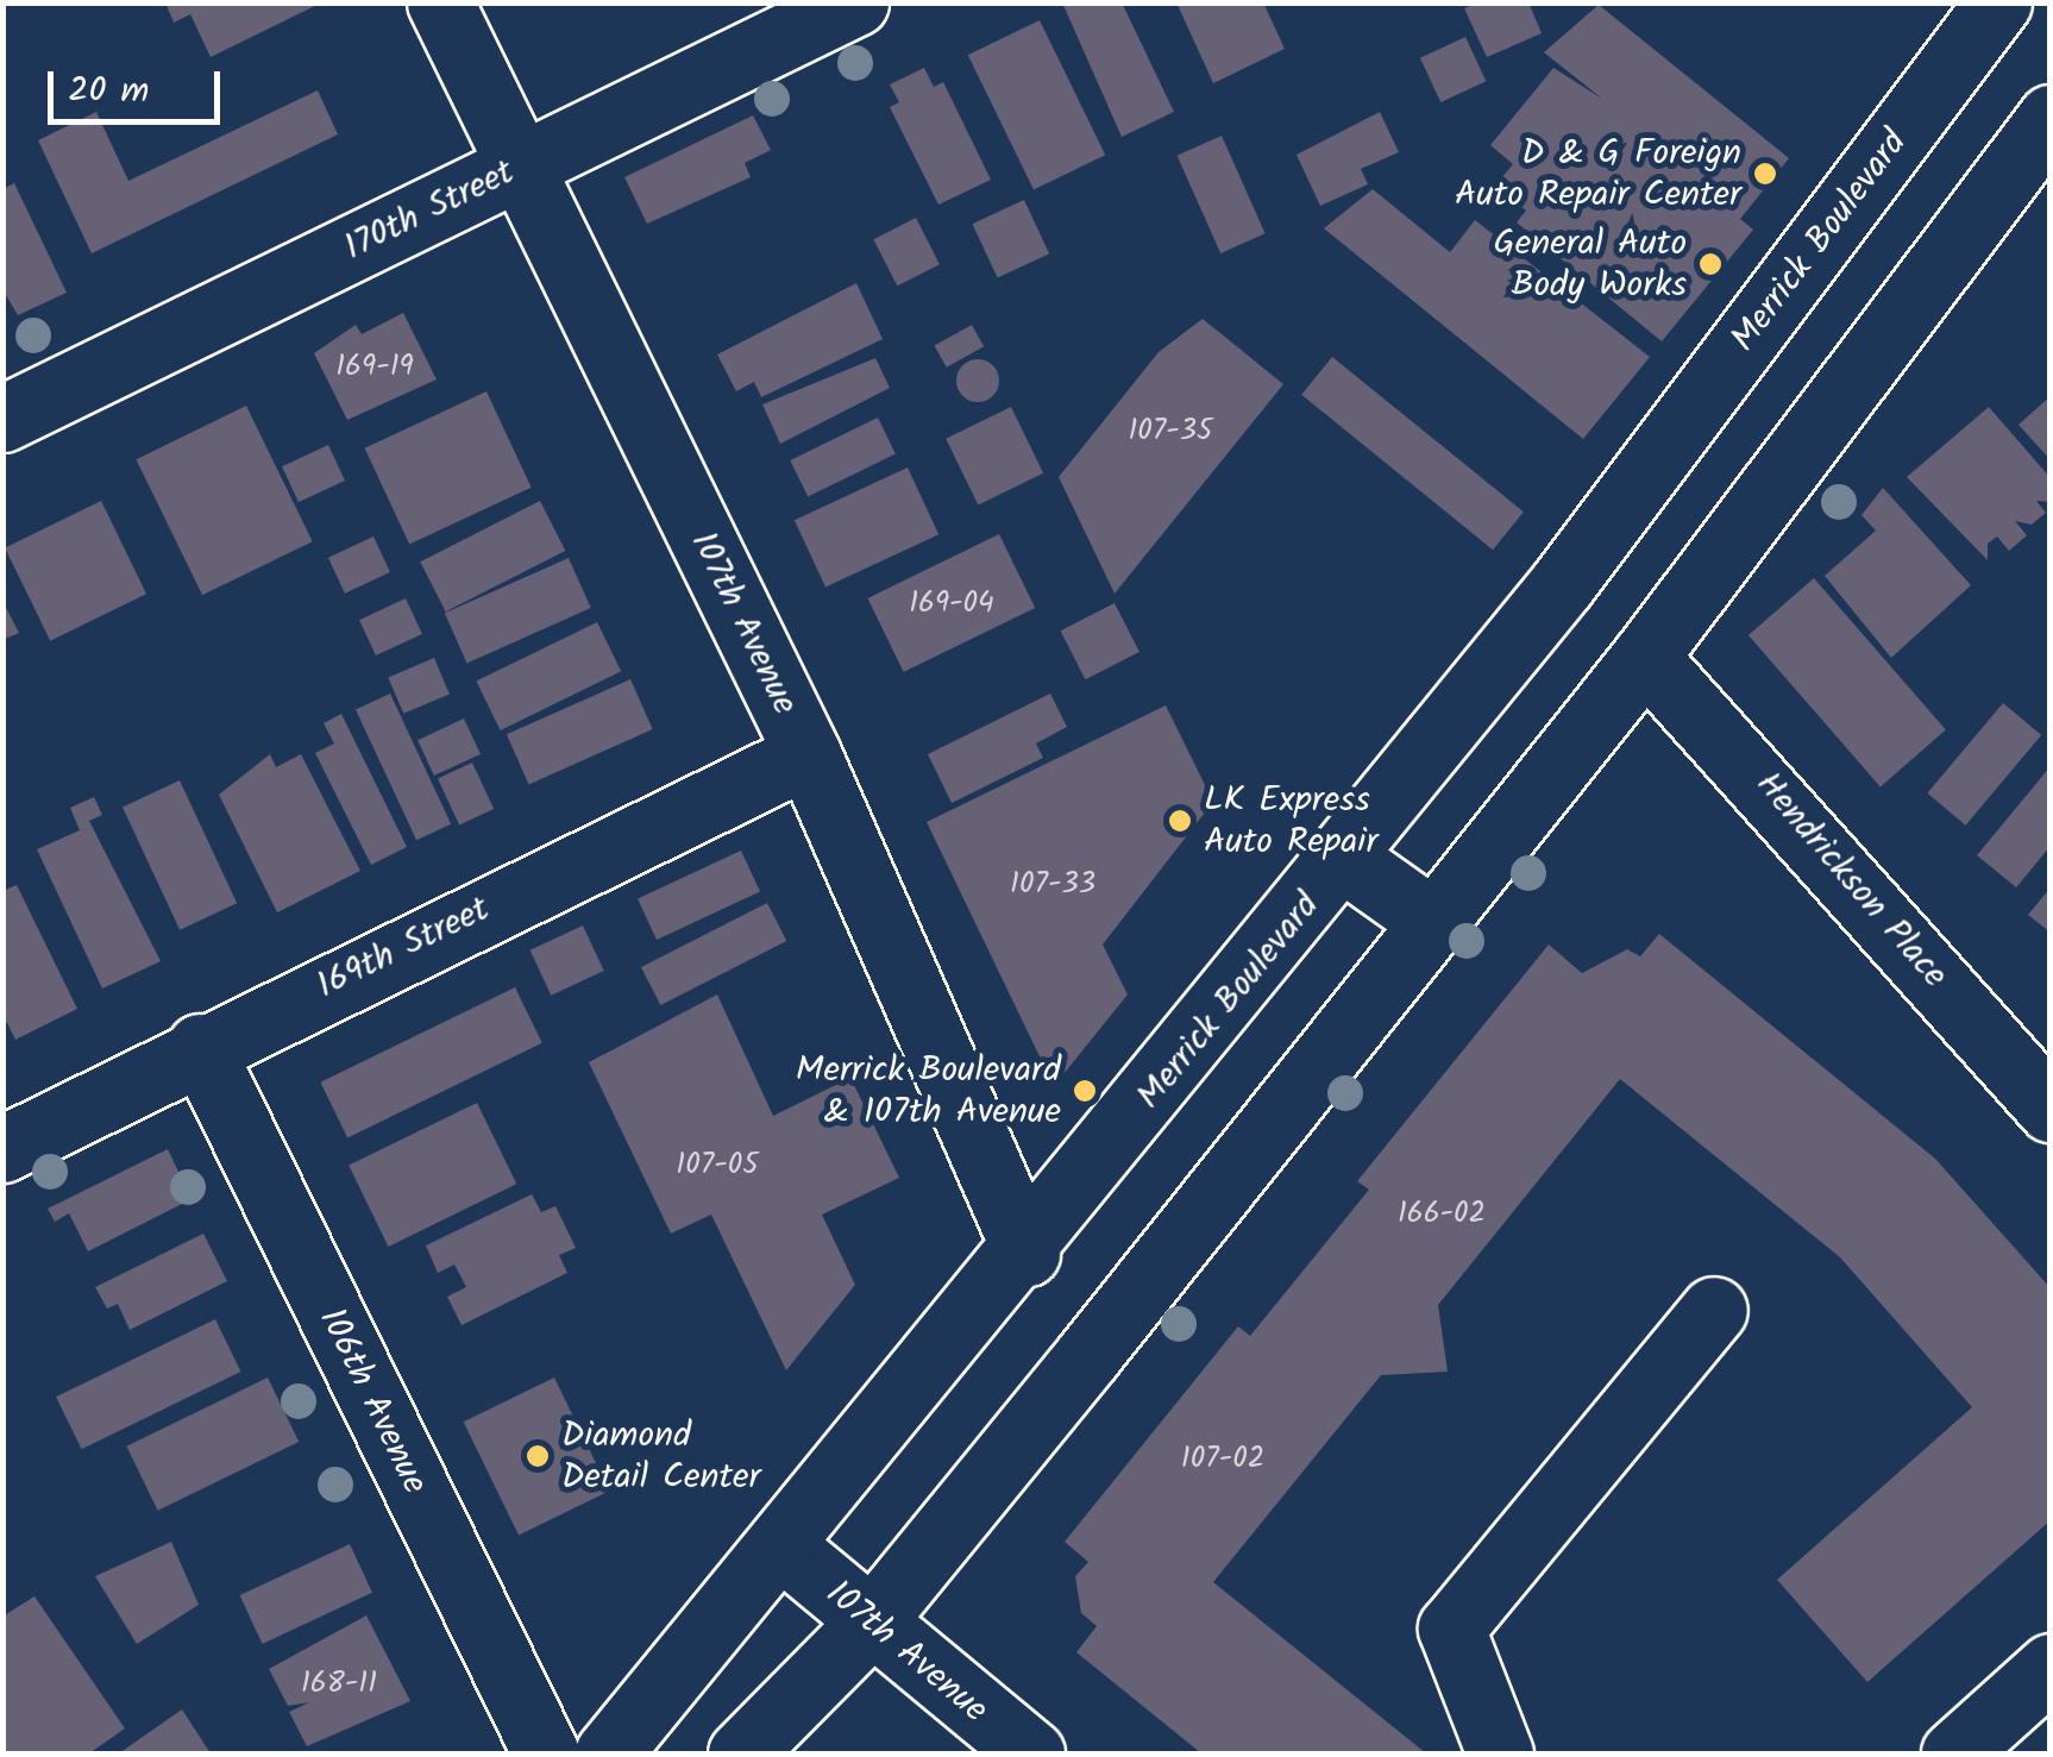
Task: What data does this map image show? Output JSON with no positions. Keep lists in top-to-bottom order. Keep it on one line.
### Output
{"streets":{"street":["170th Street","Merrick Boulevard","107th Avenue","Hendrickson Place","169th Street","106th Avenue"]},"crossings":[["170th Street","107th Avenue"],["Merrick Boulevard","107th Avenue"],["107th Avenue","169th Street"],["169th Street","106th Avenue"]],"places":["D & G Foreign Auto Repair Center","General Auto Body Works","LK Express Auto Repair","Merrick Boulevard & 107th Avenue","Diamond Detail Center"],"house_numbers":["169-19","107-35","169-04","107-33","107-05","166-02","107-02","168-11"],"scale_bar":"20 m"}
